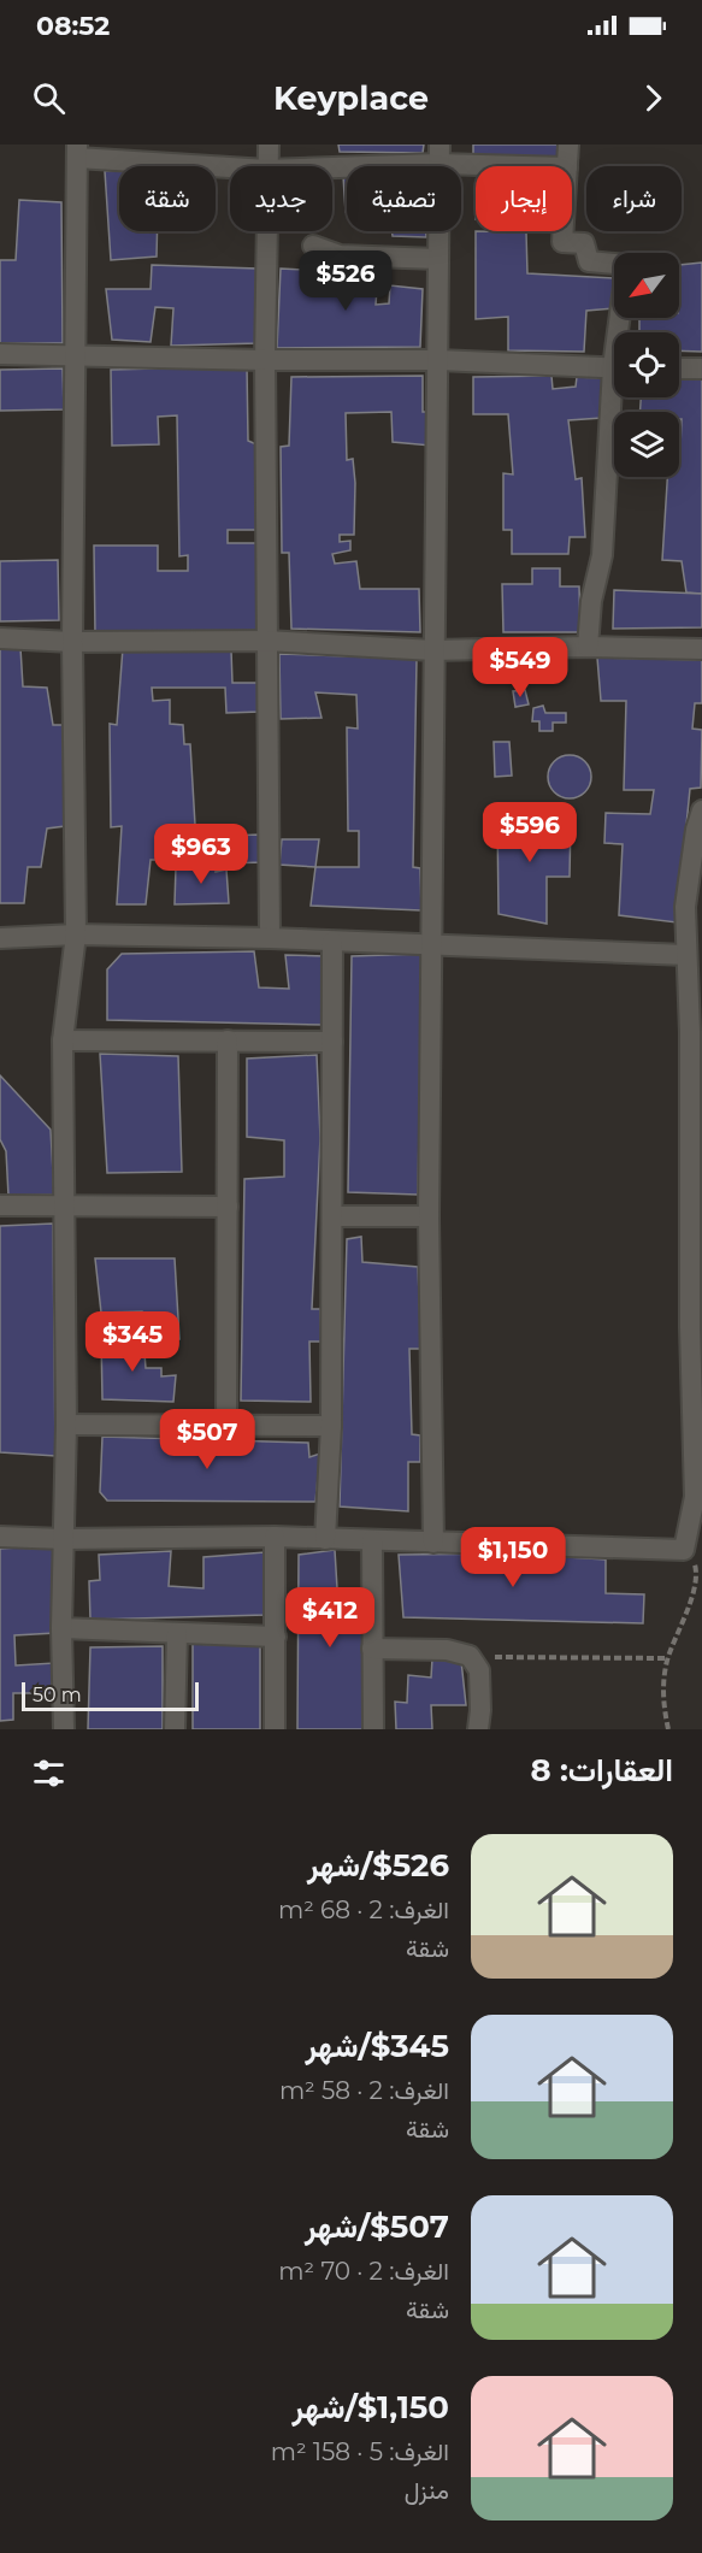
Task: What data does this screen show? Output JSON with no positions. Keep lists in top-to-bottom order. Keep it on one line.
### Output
{"scale_bar":"50 m","north":"bottom left","page":{"status":"08:52","header":"Keyplace","chip":["شراء","إيجار","تصفية","جديد","شقة"],"price":["$526","$549","$596","$963","$345","$507","$1,150","$412"],"scale":"50 m","heading":"العقارات: 8","list":[{"name":"$526/شهر","note":"الغرف: 2 · 68 m² · شقة"},{"name":"$345/شهر","note":"الغرف: 2 · 58 m² · شقة"},{"name":"$507/شهر","note":"الغرف: 2 · 70 m² · شقة"},{"name":"$1,150/شهر","note":"الغرف: 5 · 158 m² · منزل"}]}}
